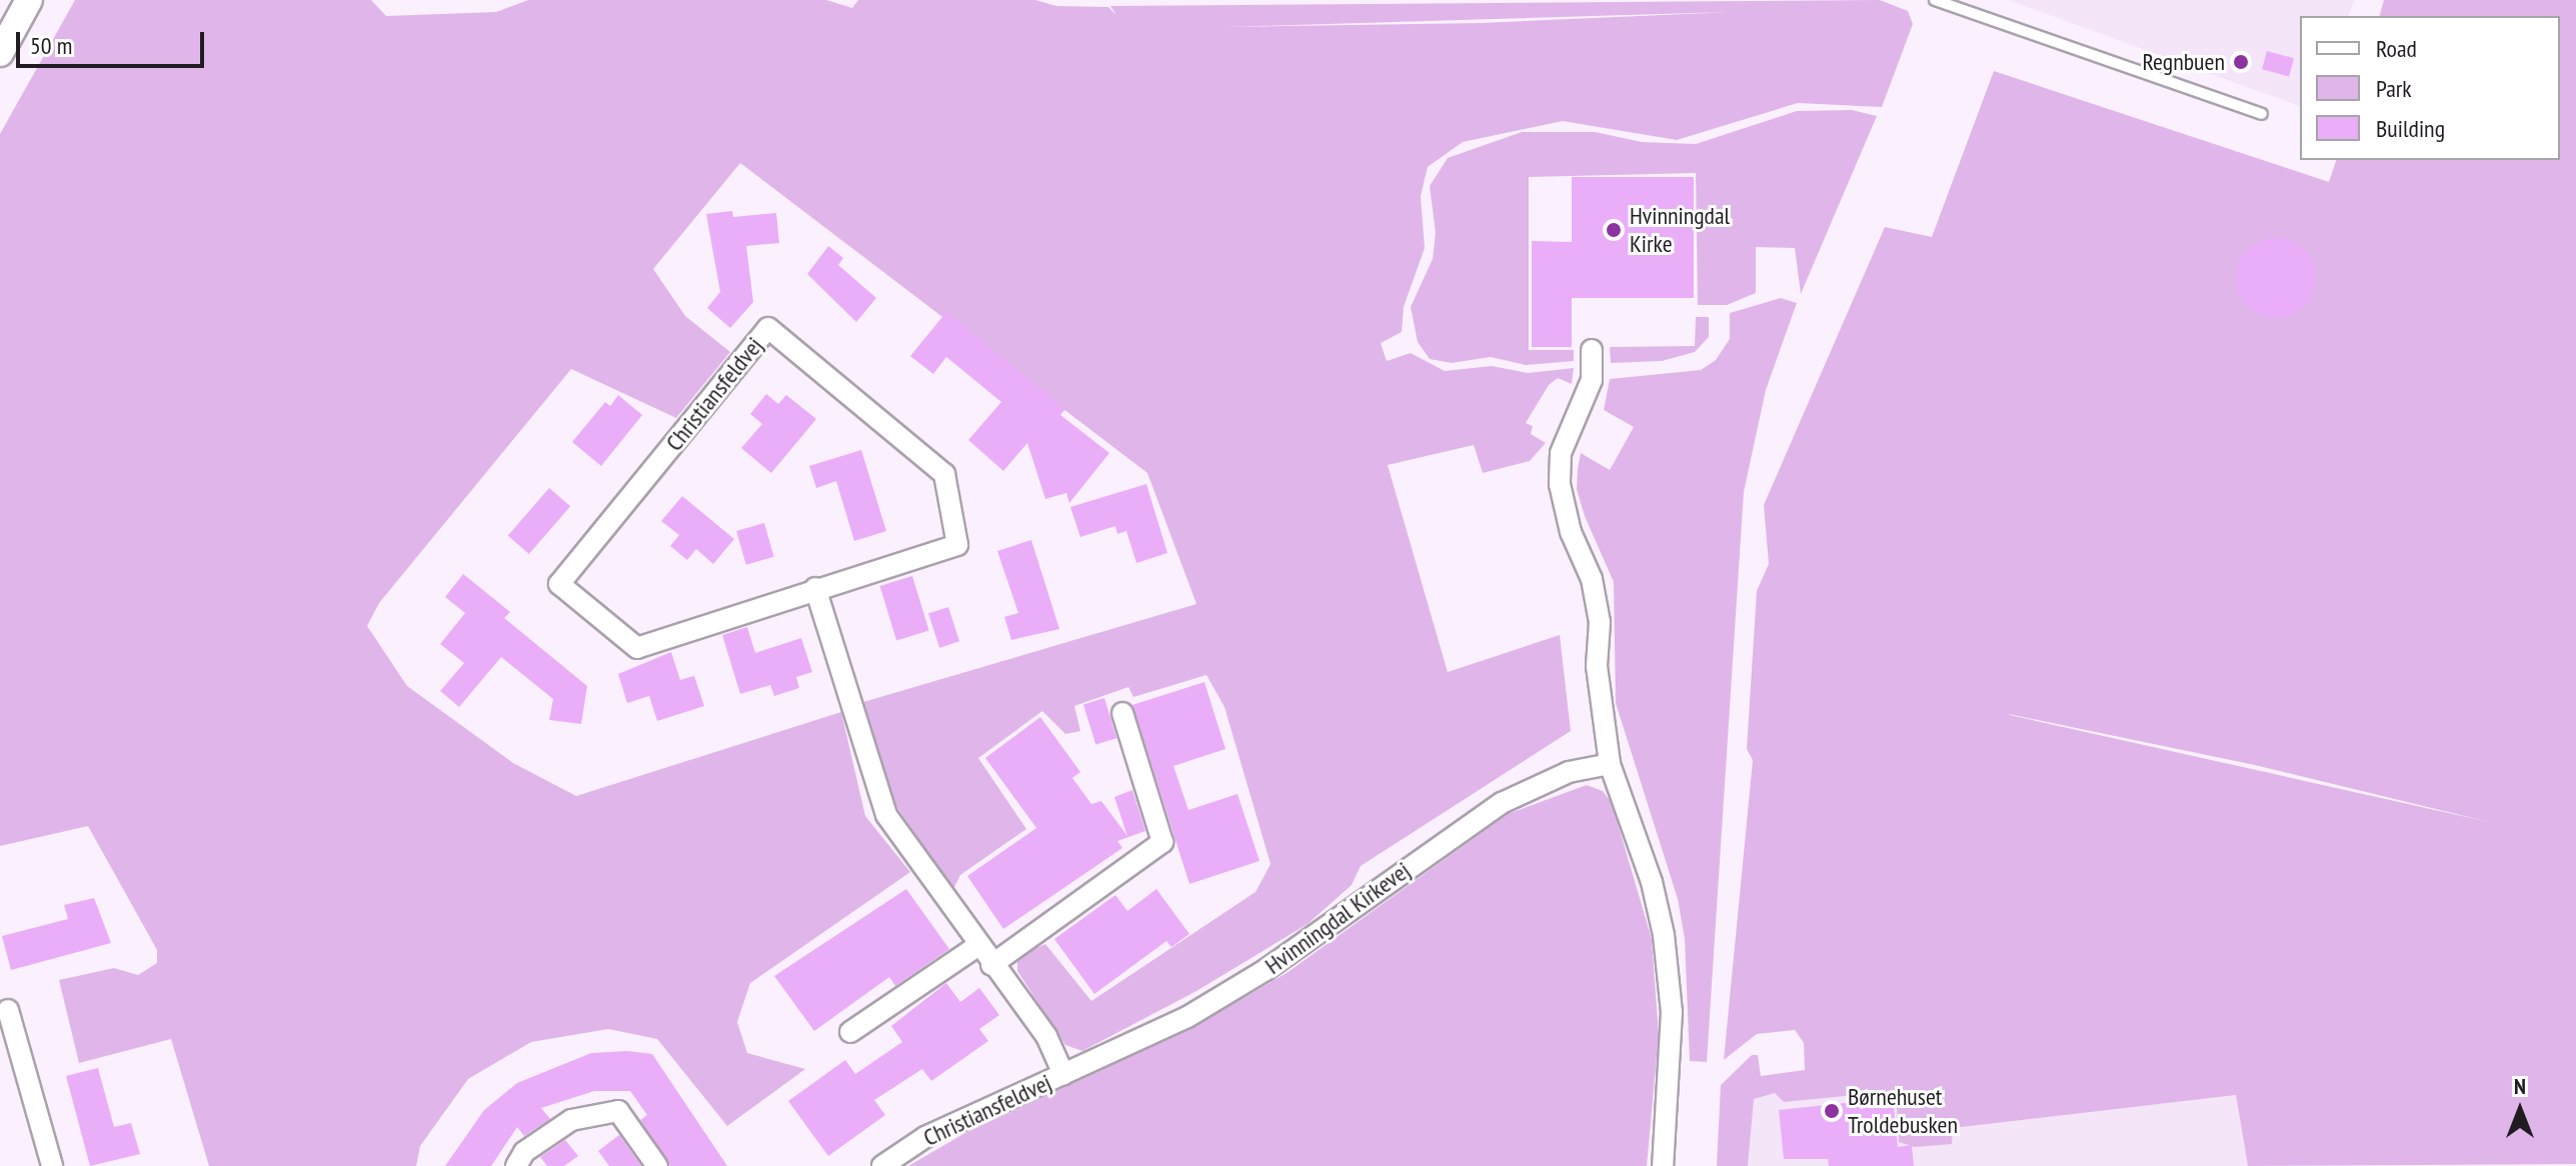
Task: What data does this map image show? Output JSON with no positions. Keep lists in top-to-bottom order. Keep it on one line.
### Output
{"streets":{"street":["Christiansfeldvej","Hvinningdal Kirkevej"]},"crossings":[["Christiansfeldvej","Hvinningdal Kirkevej"]],"places":["Regnbuen","Hvinningdal Kirke","Børnehuset Troldebusken"],"legend":["Road","Park","Building"],"scale_bar":"50 m","north":"top"}
